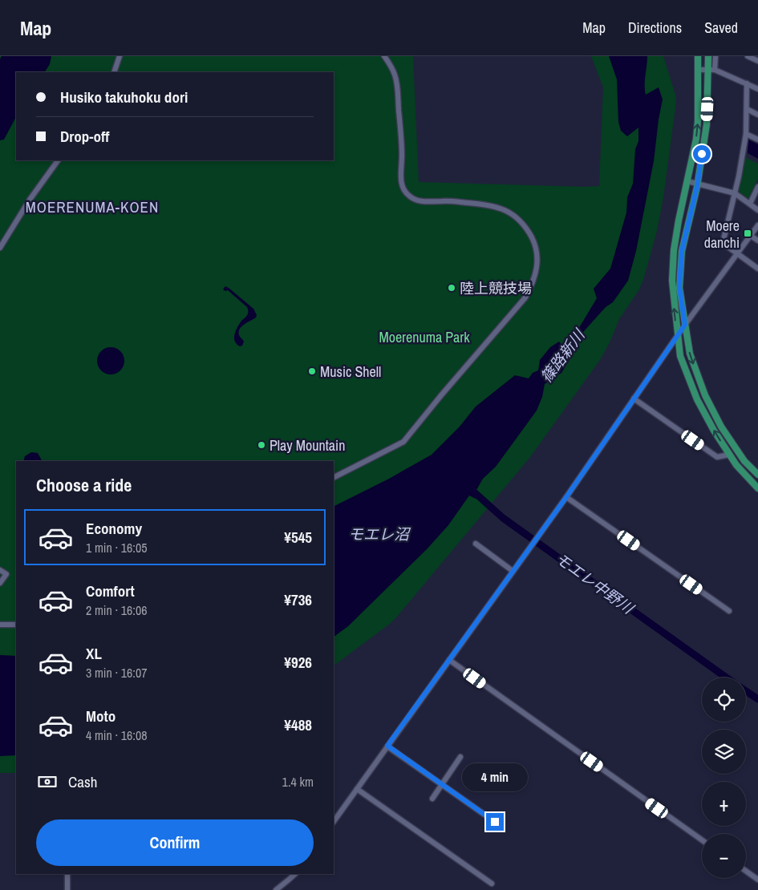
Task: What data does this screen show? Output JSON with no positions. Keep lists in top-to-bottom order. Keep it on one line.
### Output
{"districts":["MOERENUMA-KOEN"],"water":["篠路新川","モエレ沼","モエレ中野川"],"parks":["Moerenuma Park"],"places":{"transit":["Moere danchi"],"other":["陸上競技場","Music Shell","Play Mountain"]},"page":{"header":"Map","nav":["Map","Directions","Saved"],"banner":["Husiko takuhoku dori","Drop-off"],"heading":"Choose a ride","list":[{"name":"Economy","note":"1 min · 16:05","value":"¥545"},{"name":"Comfort","note":"2 min · 16:06","value":"¥736"},{"name":"XL","note":"3 min · 16:07","value":"¥926"},{"name":"Moto","note":"4 min · 16:08","value":"¥488"}],"map_buttons":["+","−"],"pay":["Cash","1.4 km"],"bubble":"4 min","buttons":"Confirm"}}
